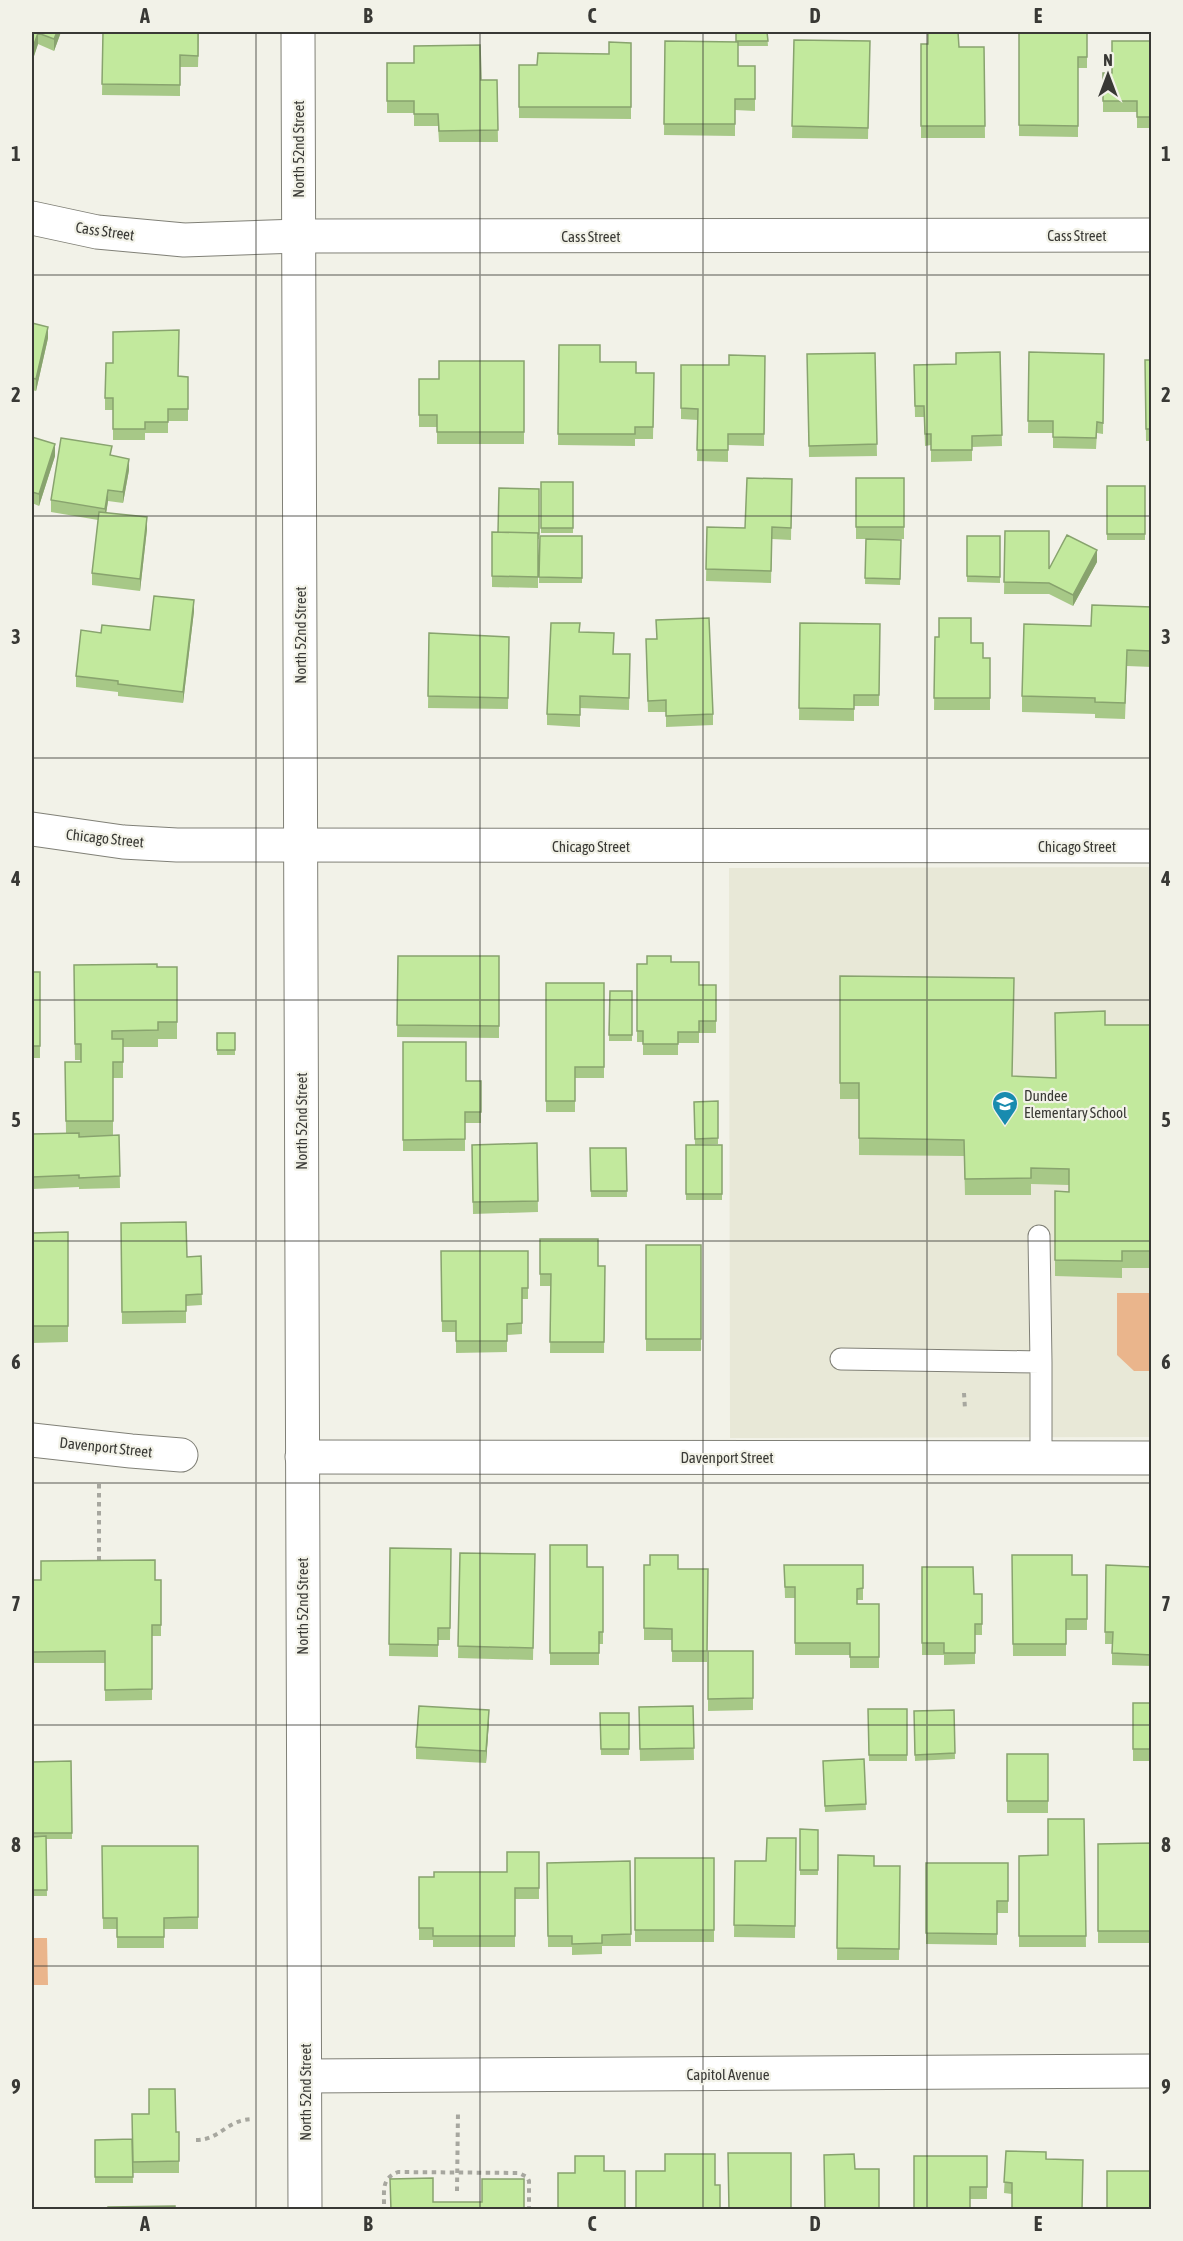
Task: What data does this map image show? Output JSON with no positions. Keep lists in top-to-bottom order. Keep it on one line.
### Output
{"streets":{"street":["North 52nd Street","Cass Street","Chicago Street","Davenport Street","Capitol Avenue"]},"crossings":[["North 52nd Street","Cass Street"],["North 52nd Street","Chicago Street"],["North 52nd Street","Davenport Street"],["North 52nd Street","Capitol Avenue"]],"places":{"school or university":["Dundee Elementary School"]},"north":"top","grid":{"columns":["A","B","C","D","E"],"rows":["1","2","3","4","5","6","7","8","9"]}}
